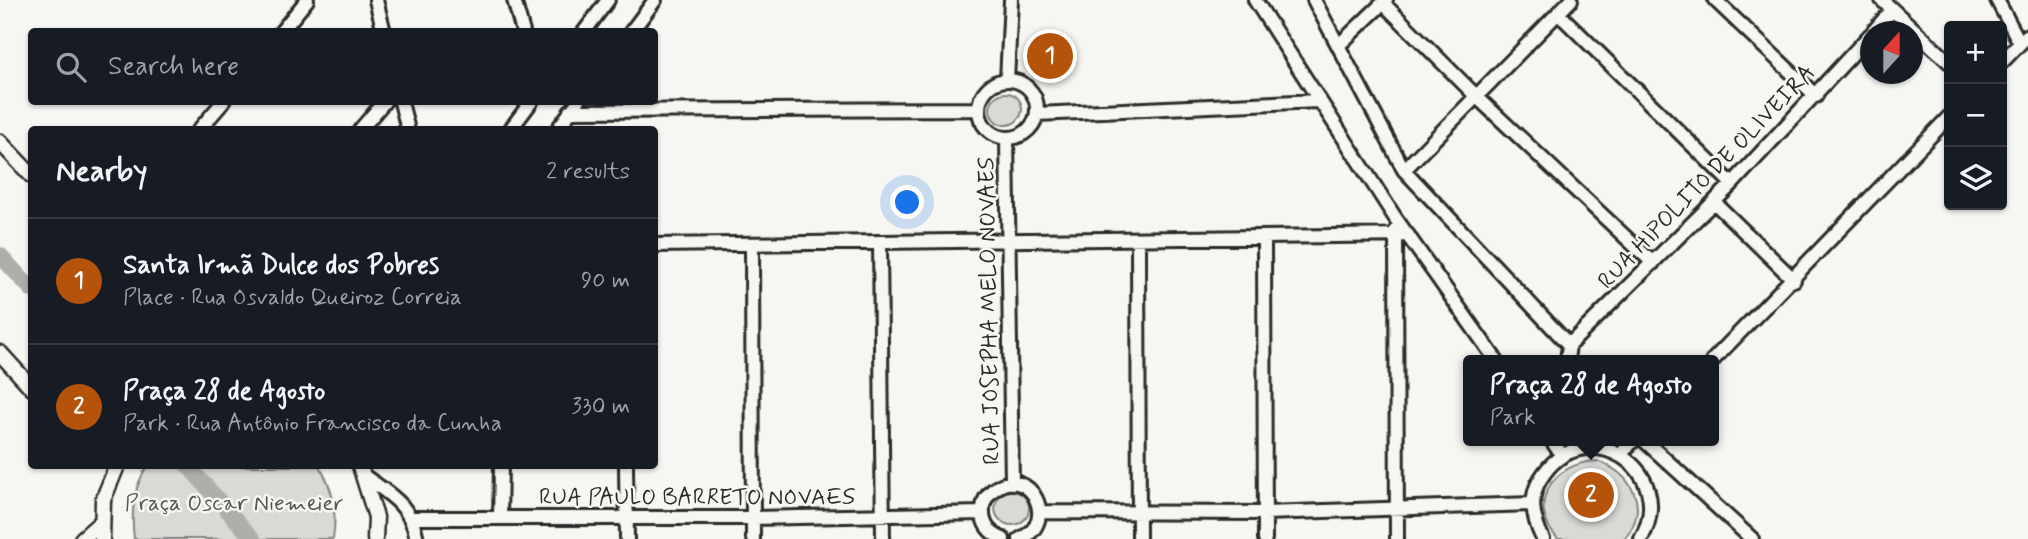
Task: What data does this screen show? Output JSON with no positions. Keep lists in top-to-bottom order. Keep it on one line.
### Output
{"streets":{"street":["RUA HIPOLITO DE OLIVEIRA","RUA JOSEPHA MELO NOVAES","RUA PAULO BARRETO NOVAES"]},"parks":["Praça Oscar Niemeier"],"north":"top","page":{"map_buttons":["+","−"],"search":"Search here","pins":["1","2"],"heading":["Nearby","2 results"],"list":[{"mark":"1","name":"Santa Irmã Dulce dos Pobres","note":"Place · Rua Osvaldo Queiroz Correia","value":"90 m"},{"mark":"2","name":"Praça 28 de Agosto","note":"Park · Rua Antônio Francisco da Cunha","value":"330 m"}],"popup":["Praça 28 de Agosto","Park"]}}
